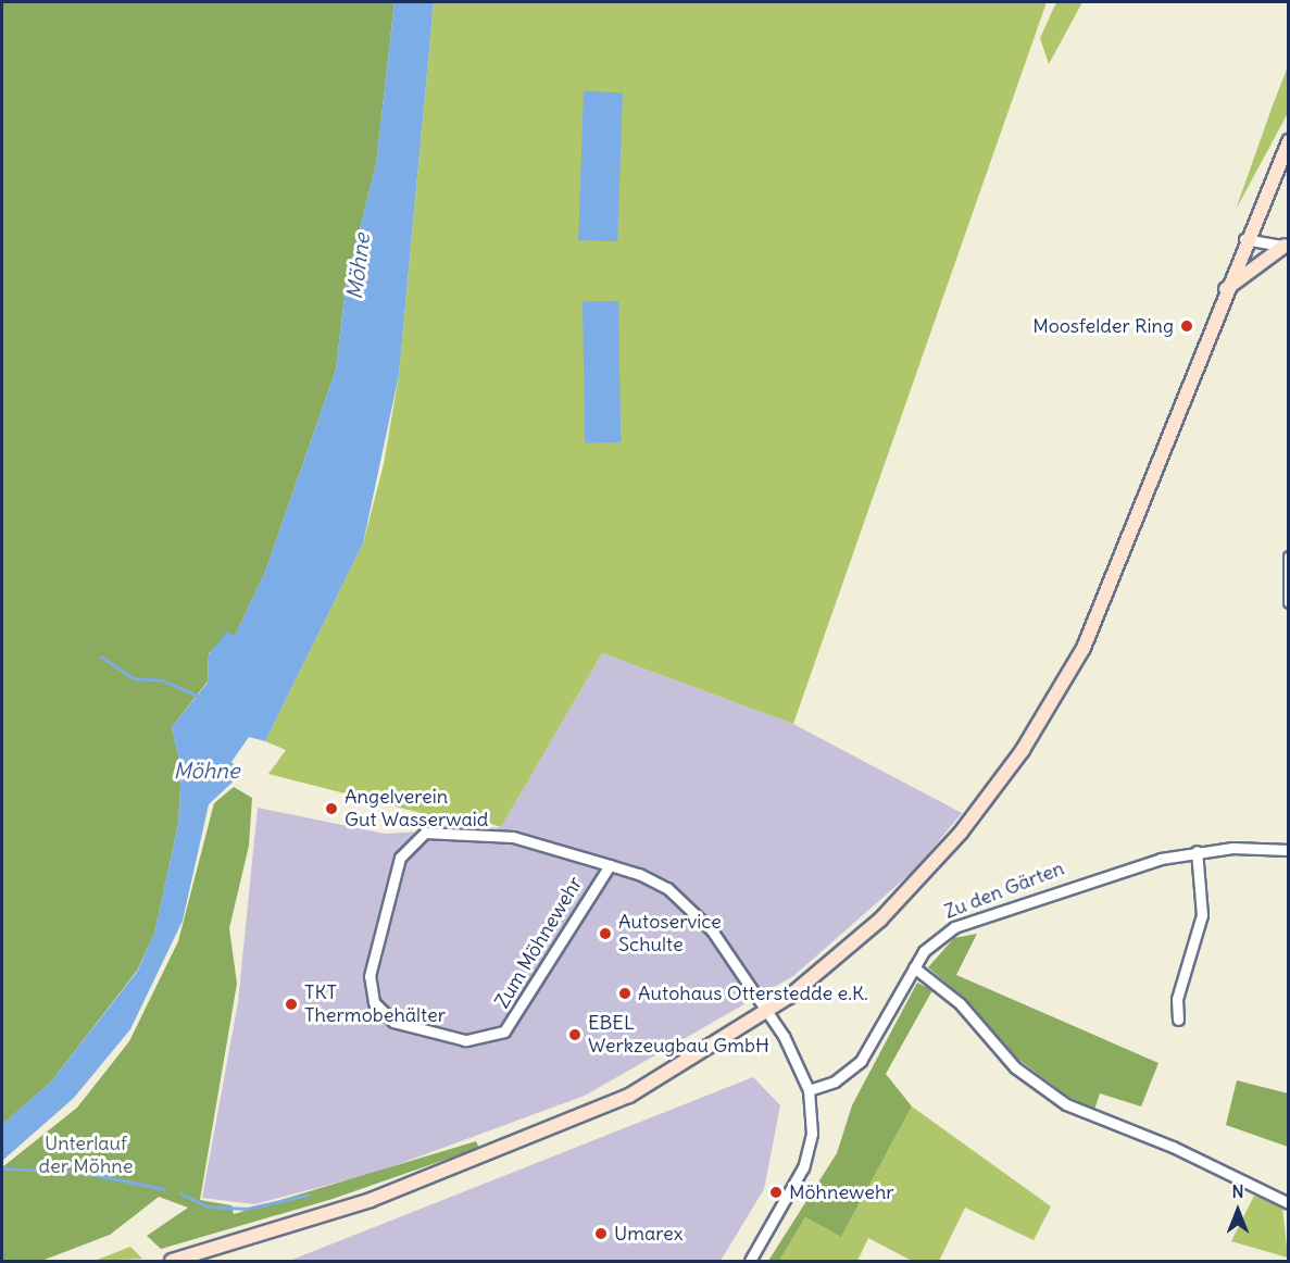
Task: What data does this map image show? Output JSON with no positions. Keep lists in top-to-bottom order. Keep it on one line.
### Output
{"streets":{"street":["Zu den Gärten","Zum Möhnewehr"]},"crossings":[["Zu den Gärten","Zum Möhnewehr"]],"water":["Möhne"],"parks":["Unterlauf der Möhne"],"places":["Moosfelder Ring","Angelverein Gut Wasserwaid","Autoservice Schulte","Autohaus Otterstedde e.K.","TKT Thermobehälter","EBEL Werkzeugbau GmbH","Möhnewehr","Umarex"],"north":"top"}
